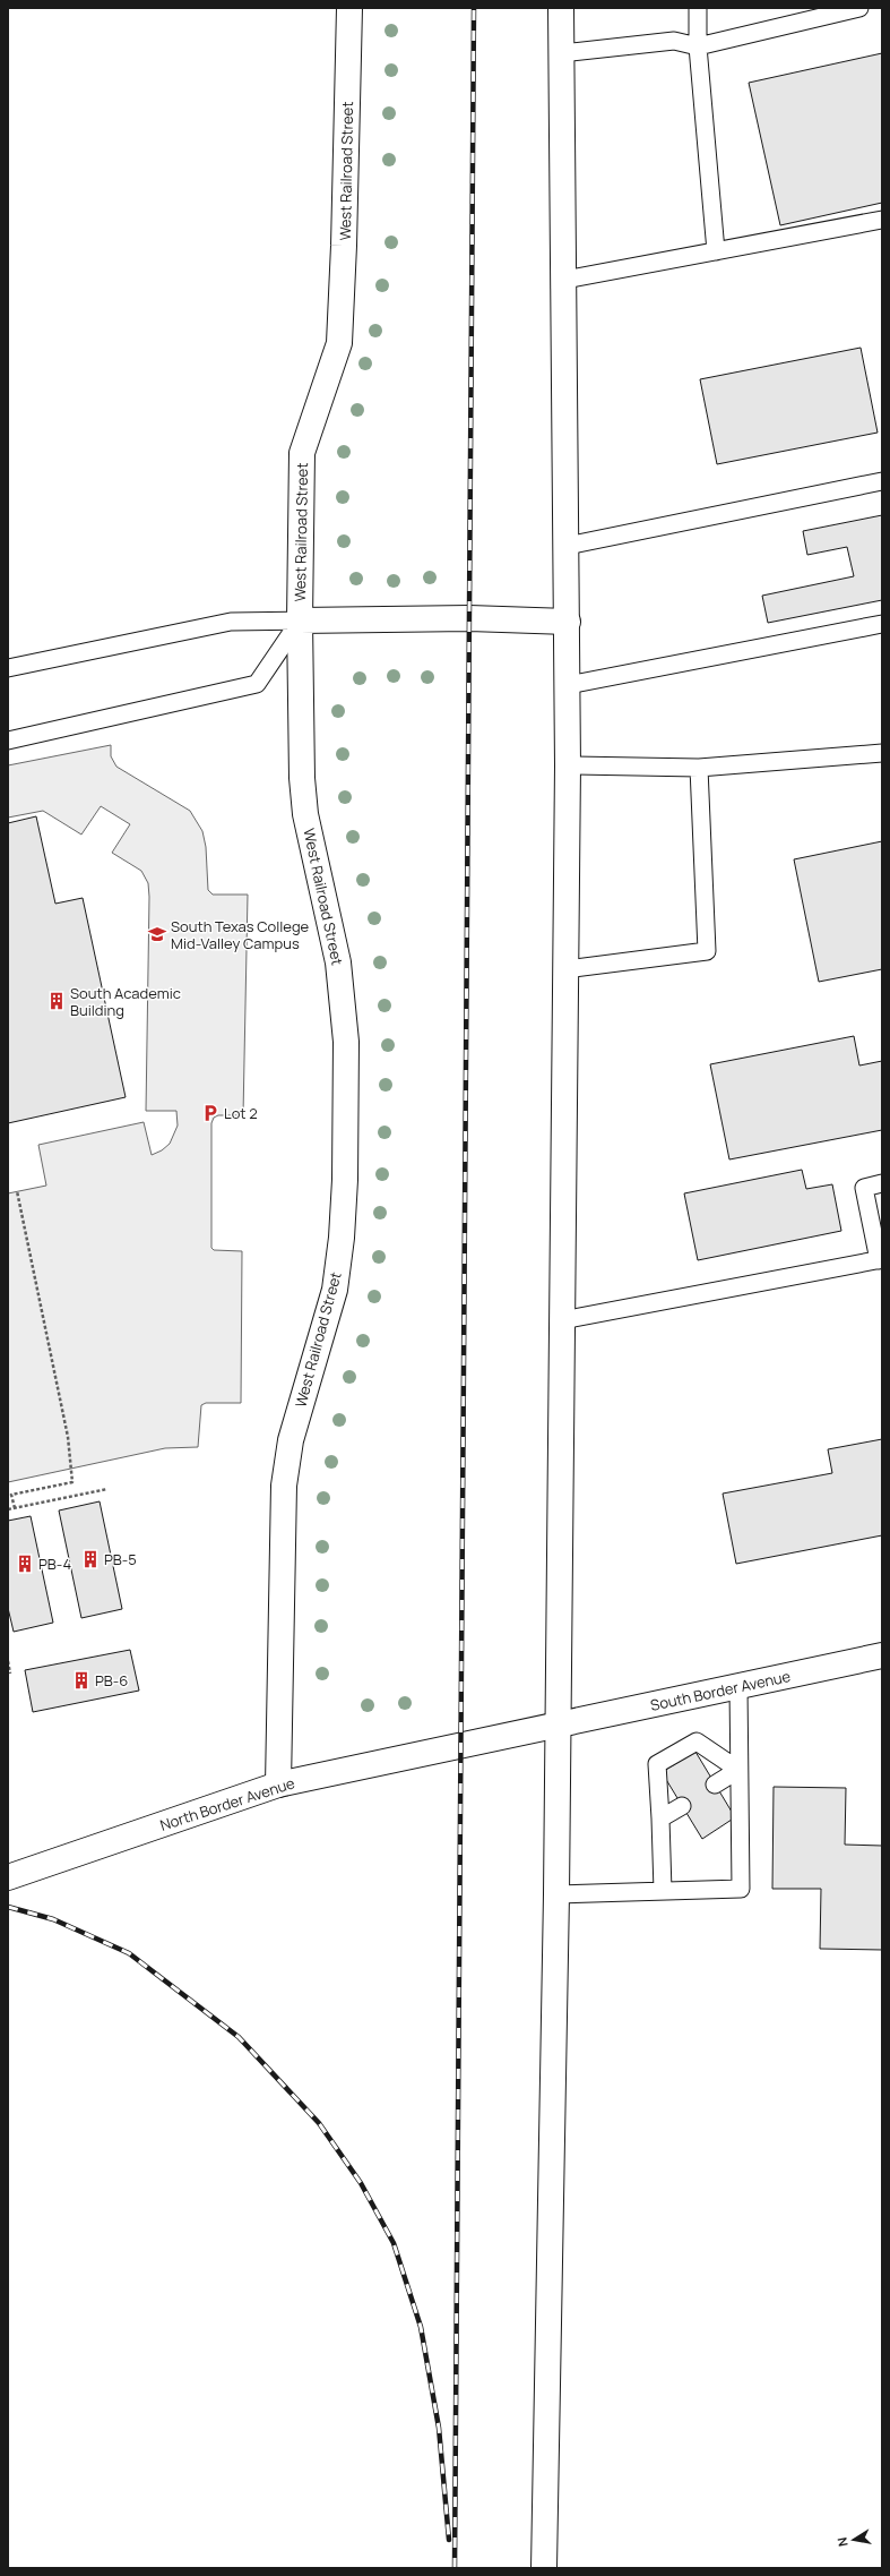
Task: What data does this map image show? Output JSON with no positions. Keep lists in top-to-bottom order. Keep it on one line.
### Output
{"streets":{"street":["West Railroad Street","South Border Avenue","North Border Avenue"]},"crossings":[["West Railroad Street","North Border Avenue"],["South Border Avenue","North Border Avenue"]],"places":{"school or university":["South Texas College Mid-Valley Campus"],"building":["South Academic Building","PB-5","PB-4","PB-6"],"parking":["Lot 2"]},"north":"left"}
